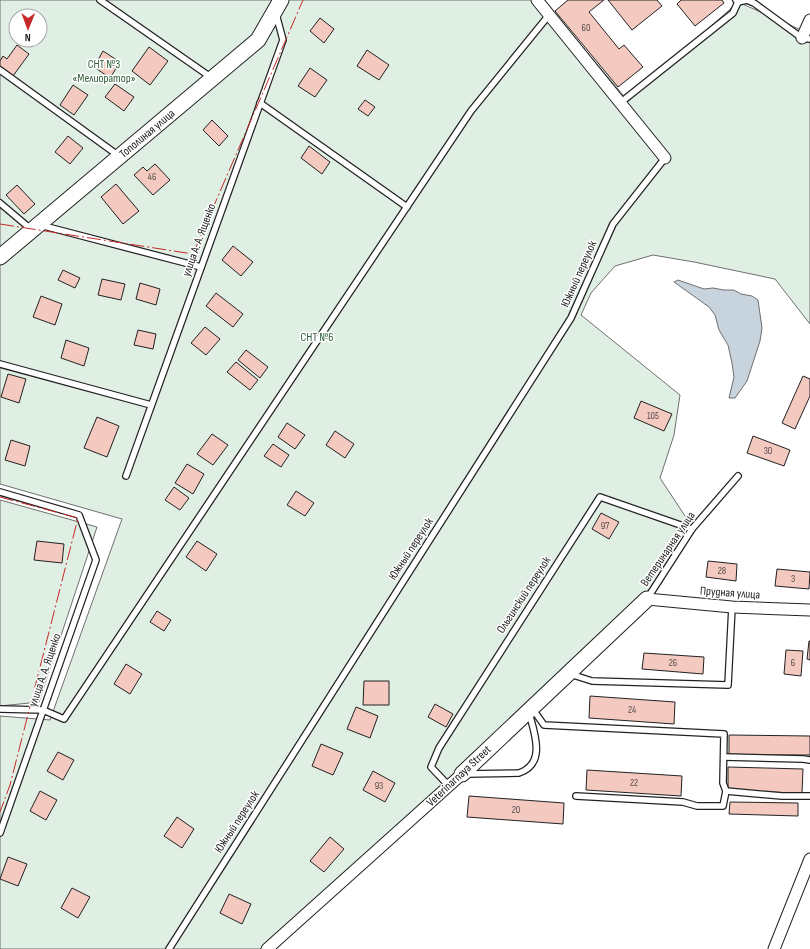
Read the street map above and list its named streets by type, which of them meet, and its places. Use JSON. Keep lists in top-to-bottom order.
{
  "streets": {
    "street": ["Тополиная улица", "Прудная улица", "Veterinarnaya Street"],
    "lane": [
      "улица А. А. Ященко",
      "Южный переулок",
      "Ветеринарная улица",
      "Ольгинский переулок"
    ]
  },
  "crossings": [
    ["Тополиная улица", "улица А. А. Ященко"],
    ["Ветеринарная улица", "Прудная улица"],
    ["Ветеринарная улица", "Ольгинский переулок"],
    ["Ветеринарная улица", "Veterinarnaya Street"],
    ["Прудная улица", "Veterinarnaya Street"],
    ["Ольгинский переулок", "Veterinarnaya Street"]
  ],
  "parks": ["СНТ №3 «Мелиоратор»", "СНТ №6"],
  "house_numbers": [
    "60",
    "46",
    "105",
    "30",
    "97",
    "28",
    "3",
    "26",
    "6",
    "24",
    "22",
    "93",
    "20"
  ],
  "north": "bottom"
}
